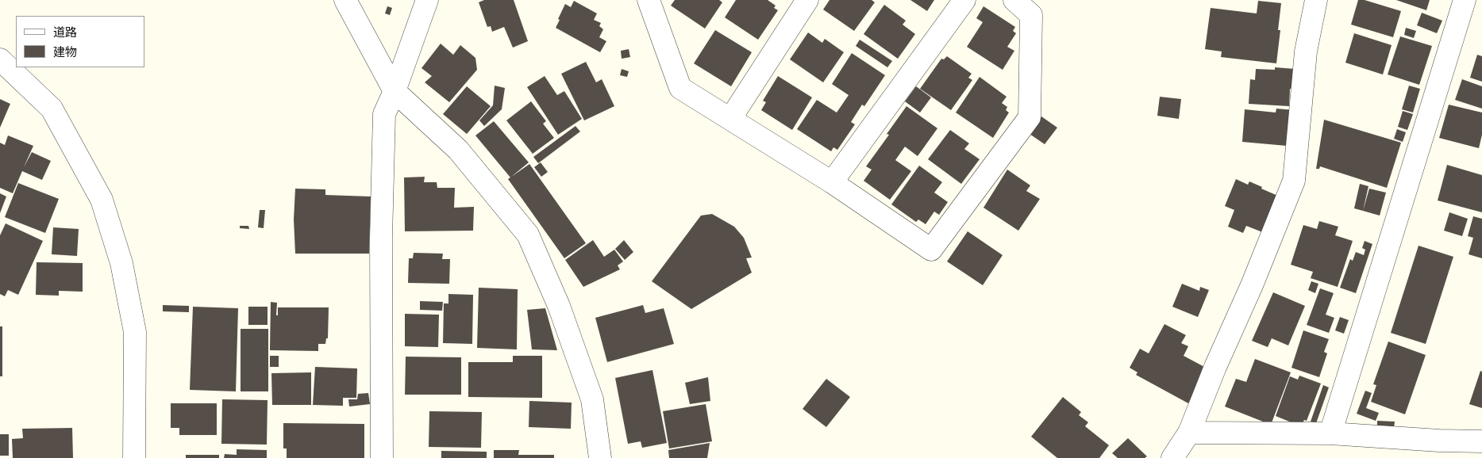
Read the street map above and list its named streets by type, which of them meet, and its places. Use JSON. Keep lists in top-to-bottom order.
{
  "legend": ["道路", "建物"]
}
